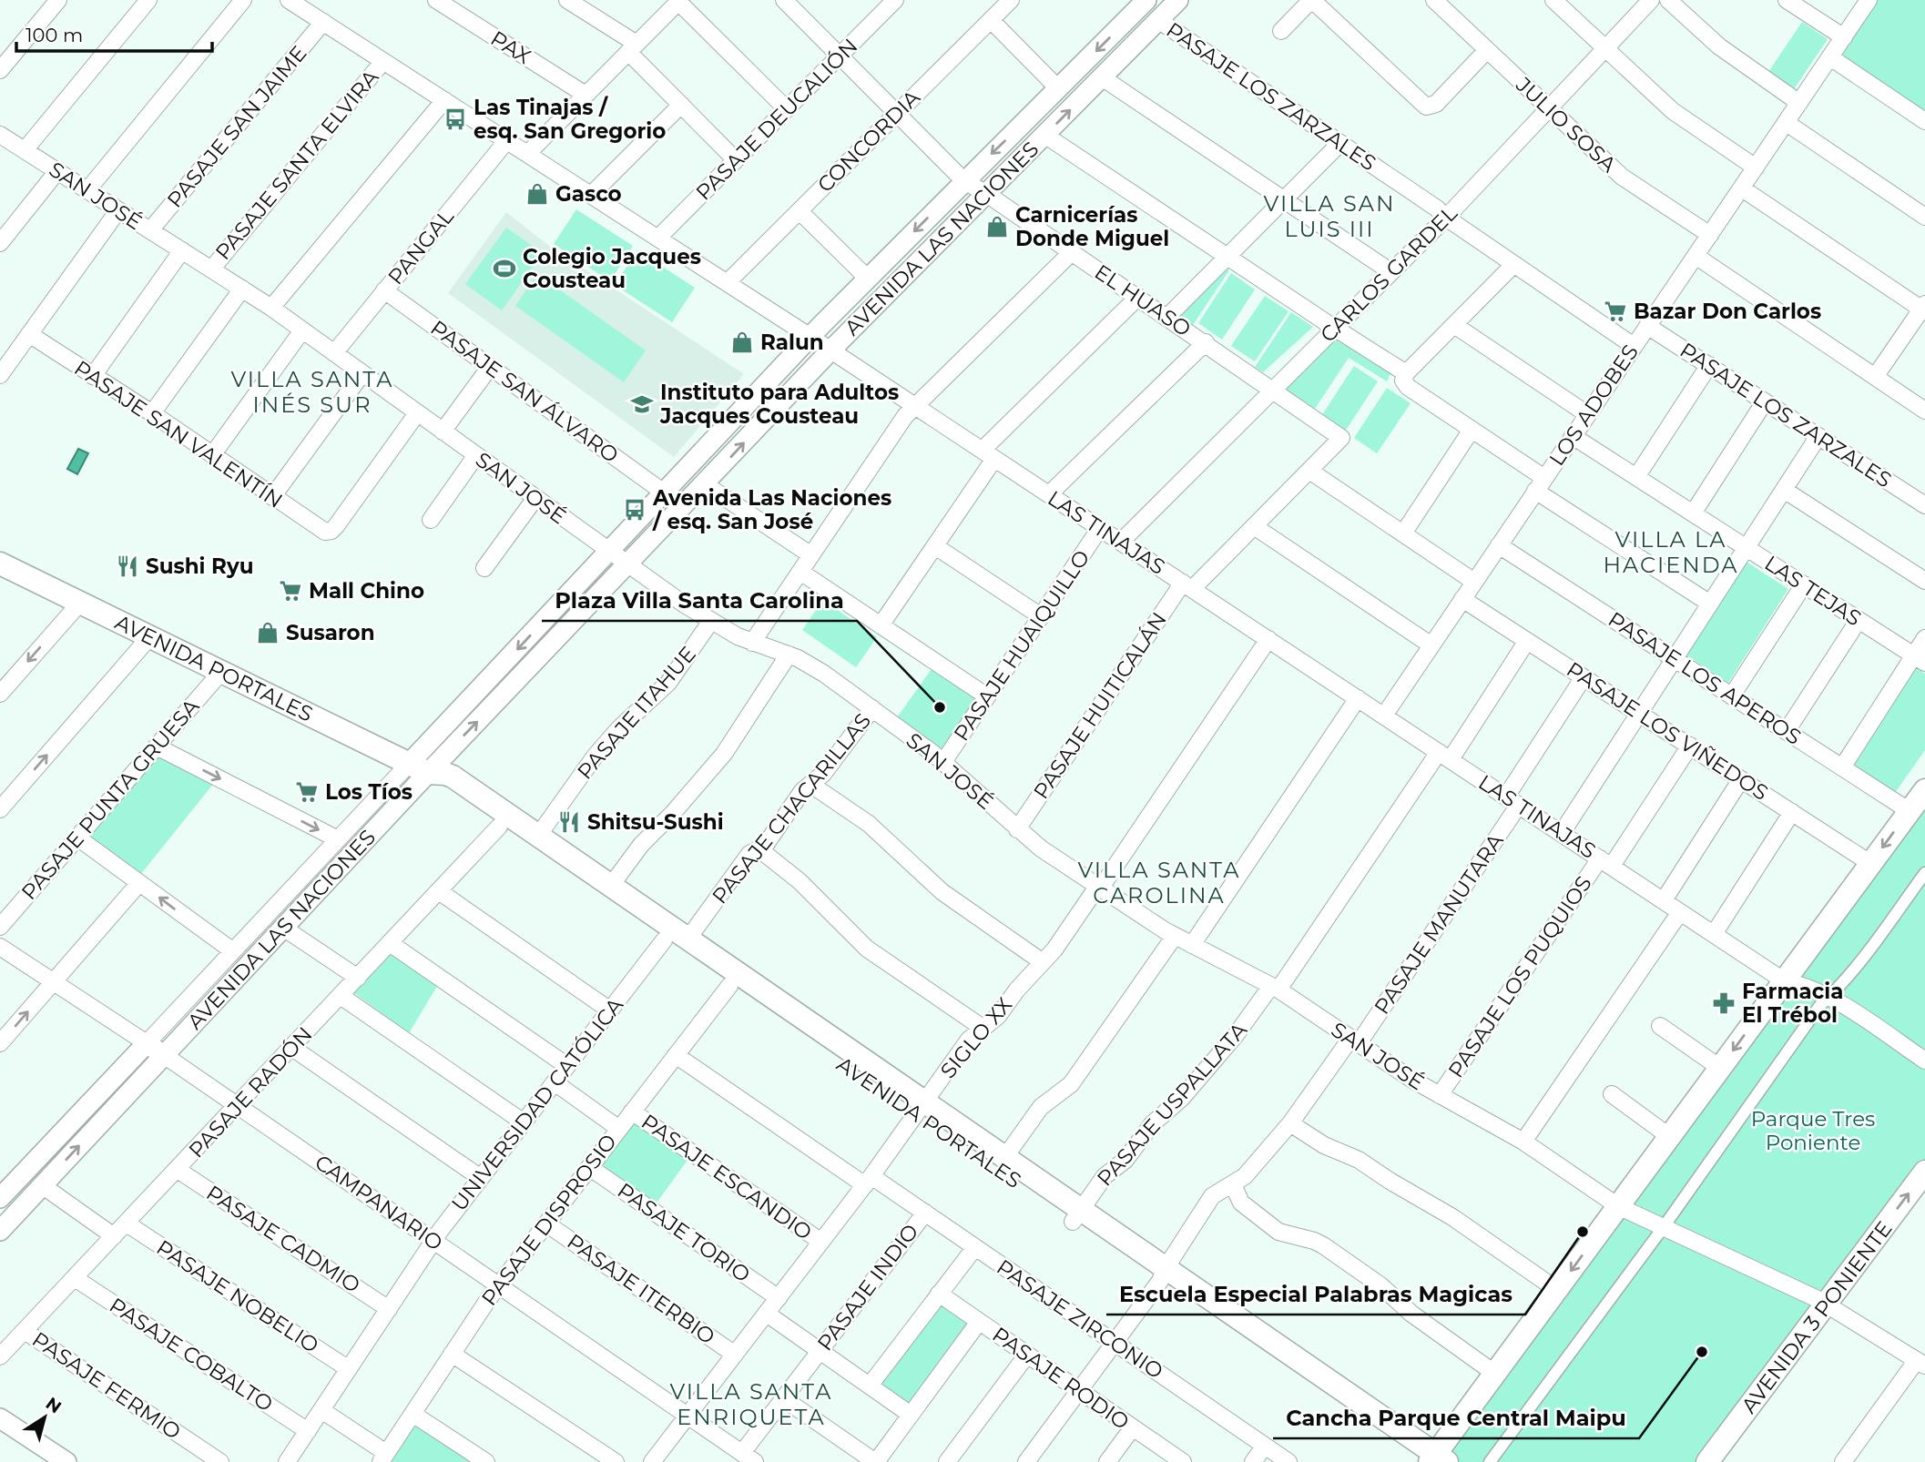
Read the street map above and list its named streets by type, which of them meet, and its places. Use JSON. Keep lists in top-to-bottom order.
{
  "streets": {
    "main road": ["AVENIDA PORTALES", "AVENIDA 3 PONIENTE"],
    "street": [
      "PAX",
      "PASAJE LOS ZARZALES",
      "PASAJE DEUCALIÓN",
      "JULIO SOSA",
      "PASAJE SAN JAIME",
      "CONCORDIA",
      "PASAJE SANTA ELVIRA",
      "SAN JOSÉ",
      "AVENIDA LAS NACIONES",
      "PANGAL",
      "CARLOS GARDEL",
      "EL HUASO",
      "PASAJE SAN ÁLVARO",
      "LOS ADOBES",
      "PASAJE SAN VALENTÍN",
      "LAS TINAJAS",
      "LAS TEJAS",
      "PASAJE HUAIQUILLO",
      "PASAJE LOS APEROS",
      "PASAJE HUITICALÁN",
      "PASAJE ITAHUE",
      "PASAJE LOS VIÑEDOS",
      "PASAJE PUNTA GRUESA",
      "PASAJE CHACARILLAS",
      "PASAJE MANUTARA",
      "PASAJE LOS PUQUIOS",
      "SIGLO XX",
      "PASAJE RADÓN",
      "UNIVERSIDAD CATÓLICA",
      "PASAJE USPALLATA",
      "PASAJE ESCANDIO",
      "CAMPANARIO",
      "PASAJE DISPROSIO",
      "PASAJE TORIO",
      "PASAJE CADMIO",
      "PASAJE INDIO",
      "PASAJE ITERBIO",
      "PASAJE NOBELIO",
      "PASAJE ZIRCONIO",
      "PASAJE COBALTO",
      "PASAJE RODIO",
      "PASAJE FERMIO"
    ]
  },
  "crossings": [
    ["PASAJE LOS ZARZALES", "AVENIDA LAS NACIONES"],
    ["PASAJE LOS ZARZALES", "CARLOS GARDEL"],
    ["PASAJE LOS ZARZALES", "LOS ADOBES"],
    ["PASAJE DEUCALIÓN", "EL HUASO"],
    ["PASAJE DEUCALIÓN", "LAS TINAJAS"],
    ["JULIO SOSA", "CARLOS GARDEL"],
    ["JULIO SOSA", "LOS ADOBES"],
    ["PASAJE SAN JAIME", "SAN JOSÉ"],
    ["PASAJE SAN JAIME", "LAS TINAJAS"],
    ["CONCORDIA", "EL HUASO"],
    ["CONCORDIA", "LAS TINAJAS"],
    ["PASAJE SANTA ELVIRA", "SAN JOSÉ"],
    ["PASAJE SANTA ELVIRA", "PASAJE SAN VALENTÍN"],
    ["PASAJE SANTA ELVIRA", "LAS TINAJAS"],
    ["SAN JOSÉ", "AVENIDA LAS NACIONES"],
    ["SAN JOSÉ", "PANGAL"],
    ["SAN JOSÉ", "PASAJE SAN VALENTÍN"],
    ["SAN JOSÉ", "PASAJE HUAIQUILLO"],
    ["SAN JOSÉ", "PASAJE HUITICALÁN"],
    ["SAN JOSÉ", "PASAJE ITAHUE"],
    ["SAN JOSÉ", "PASAJE CHACARILLAS"],
    ["SAN JOSÉ", "PASAJE MANUTARA"],
    ["SAN JOSÉ", "PASAJE LOS PUQUIOS"],
    ["SAN JOSÉ", "SIGLO XX"],
    ["SAN JOSÉ", "PASAJE USPALLATA"],
    ["SAN JOSÉ", "AVENIDA 3 PONIENTE"],
    ["AVENIDA LAS NACIONES", "EL HUASO"],
    ["AVENIDA LAS NACIONES", "PASAJE SAN ÁLVARO"],
    ["AVENIDA LAS NACIONES", "LAS TINAJAS"],
    ["AVENIDA LAS NACIONES", "AVENIDA PORTALES"],
    ["AVENIDA LAS NACIONES", "CAMPANARIO"],
    ["PANGAL", "PASAJE SAN ÁLVARO"],
    ["PANGAL", "LAS TINAJAS"],
    ["CARLOS GARDEL", "EL HUASO"],
    ["CARLOS GARDEL", "LAS TINAJAS"],
    ["EL HUASO", "PASAJE HUITICALÁN"],
    ["LOS ADOBES", "LAS TINAJAS"],
    ["LOS ADOBES", "LAS TEJAS"],
    ["LOS ADOBES", "PASAJE LOS APEROS"],
    ["LOS ADOBES", "PASAJE LOS VIÑEDOS"],
    ["LAS TINAJAS", "PASAJE HUAIQUILLO"],
    ["LAS TINAJAS", "PASAJE HUITICALÁN"],
    ["LAS TINAJAS", "PASAJE MANUTARA"],
    ["LAS TINAJAS", "PASAJE LOS PUQUIOS"],
    ["LAS TINAJAS", "SIGLO XX"],
    ["LAS TINAJAS", "PASAJE USPALLATA"],
    ["AVENIDA PORTALES", "PASAJE ITAHUE"],
    ["AVENIDA PORTALES", "PASAJE PUNTA GRUESA"],
    ["AVENIDA PORTALES", "PASAJE CHACARILLAS"],
    ["AVENIDA PORTALES", "PASAJE MANUTARA"],
    ["AVENIDA PORTALES", "SIGLO XX"],
    ["AVENIDA PORTALES", "PASAJE RADÓN"],
    ["AVENIDA PORTALES", "UNIVERSIDAD CATÓLICA"],
    ["AVENIDA PORTALES", "PASAJE USPALLATA"],
    ["AVENIDA PORTALES", "PASAJE DISPROSIO"],
    ["PASAJE LOS VIÑEDOS", "PASAJE MANUTARA"],
    ["PASAJE LOS VIÑEDOS", "PASAJE LOS PUQUIOS"],
    ["PASAJE LOS VIÑEDOS", "PASAJE USPALLATA"],
    ["PASAJE MANUTARA", "PASAJE ZIRCONIO"],
    ["PASAJE MANUTARA", "PASAJE RODIO"],
    ["SIGLO XX", "PASAJE ESCANDIO"],
    ["SIGLO XX", "CAMPANARIO"],
    ["SIGLO XX", "PASAJE TORIO"],
    ["SIGLO XX", "PASAJE ITERBIO"],
    ["SIGLO XX", "PASAJE ZIRCONIO"],
    ["PASAJE RADÓN", "CAMPANARIO"],
    ["PASAJE RADÓN", "PASAJE CADMIO"],
    ["PASAJE RADÓN", "PASAJE NOBELIO"],
    ["PASAJE RADÓN", "PASAJE COBALTO"],
    ["PASAJE RADÓN", "PASAJE FERMIO"],
    ["UNIVERSIDAD CATÓLICA", "CAMPANARIO"],
    ["UNIVERSIDAD CATÓLICA", "PASAJE CADMIO"],
    ["UNIVERSIDAD CATÓLICA", "PASAJE NOBELIO"],
    ["UNIVERSIDAD CATÓLICA", "PASAJE COBALTO"],
    ["PASAJE ESCANDIO", "PASAJE DISPROSIO"],
    ["CAMPANARIO", "PASAJE DISPROSIO"],
    ["CAMPANARIO", "PASAJE INDIO"],
    ["PASAJE DISPROSIO", "PASAJE TORIO"],
    ["PASAJE DISPROSIO", "PASAJE ITERBIO"],
    ["PASAJE DISPROSIO", "PASAJE ZIRCONIO"],
    ["PASAJE INDIO", "PASAJE ZIRCONIO"]
  ],
  "one_way": ["AVENIDA 3 PONIENTE"],
  "districts": [
    "VILLA SAN LUIS III",
    "VILLA SANTA INÉS SUR",
    "VILLA LA HACIENDA",
    "VILLA SANTA CAROLINA",
    "VILLA SANTA ENRIQUETA"
  ],
  "parks": ["Parque Tres Poniente"],
  "places": {
    "bus stop": ["Las Tinajas / esq. San Gregorio", "Avenida Las Naciones / esq. San José"],
    "shop": [
      "Gasco",
      "Carnicerías Donde Miguel",
      "Ralun",
      "Susaron"
    ],
    "sports": ["Colegio Jacques Cousteau"],
    "supermarket": ["Bazar Don Carlos", "Mall Chino", "Los Tíos"],
    "school or university": ["Instituto para Adultos Jacques Cousteau"],
    "restaurant": ["Sushi Ryu", "Shitsu-Sushi"],
    "other": ["Plaza Villa Santa Carolina", "Escuela Especial Palabras Magicas", "Cancha Parque Central Maipu"],
    "pharmacy": ["Farmacia El Trébol"]
  },
  "scale_bar": "100 m",
  "north": "top right"
}
